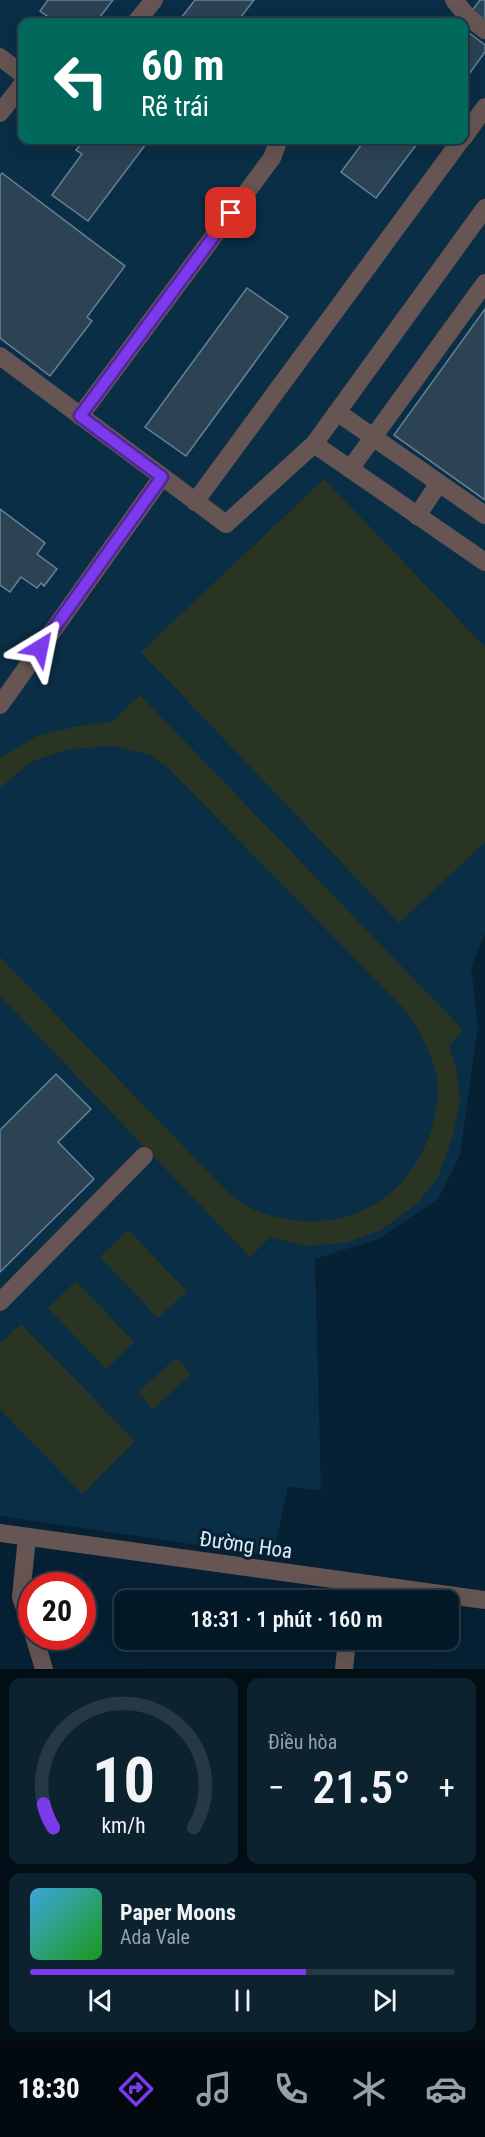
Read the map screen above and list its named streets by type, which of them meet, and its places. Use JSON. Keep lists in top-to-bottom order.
{
  "streets": {
    "street": ["Đường Hoa"]
  },
  "page": {
    "turn": ["60 m", "Rẽ trái"],
    "limit": "20",
    "trip": "18:31 · 1 phút · 160 m",
    "tile": "Điều hòa",
    "heat": ["−", "21.5°", "+"],
    "song": ["Paper Moons", "Ada Vale"],
    "tabs": "18:30",
    "gauge": ["10", "km/h"]
  }
}
